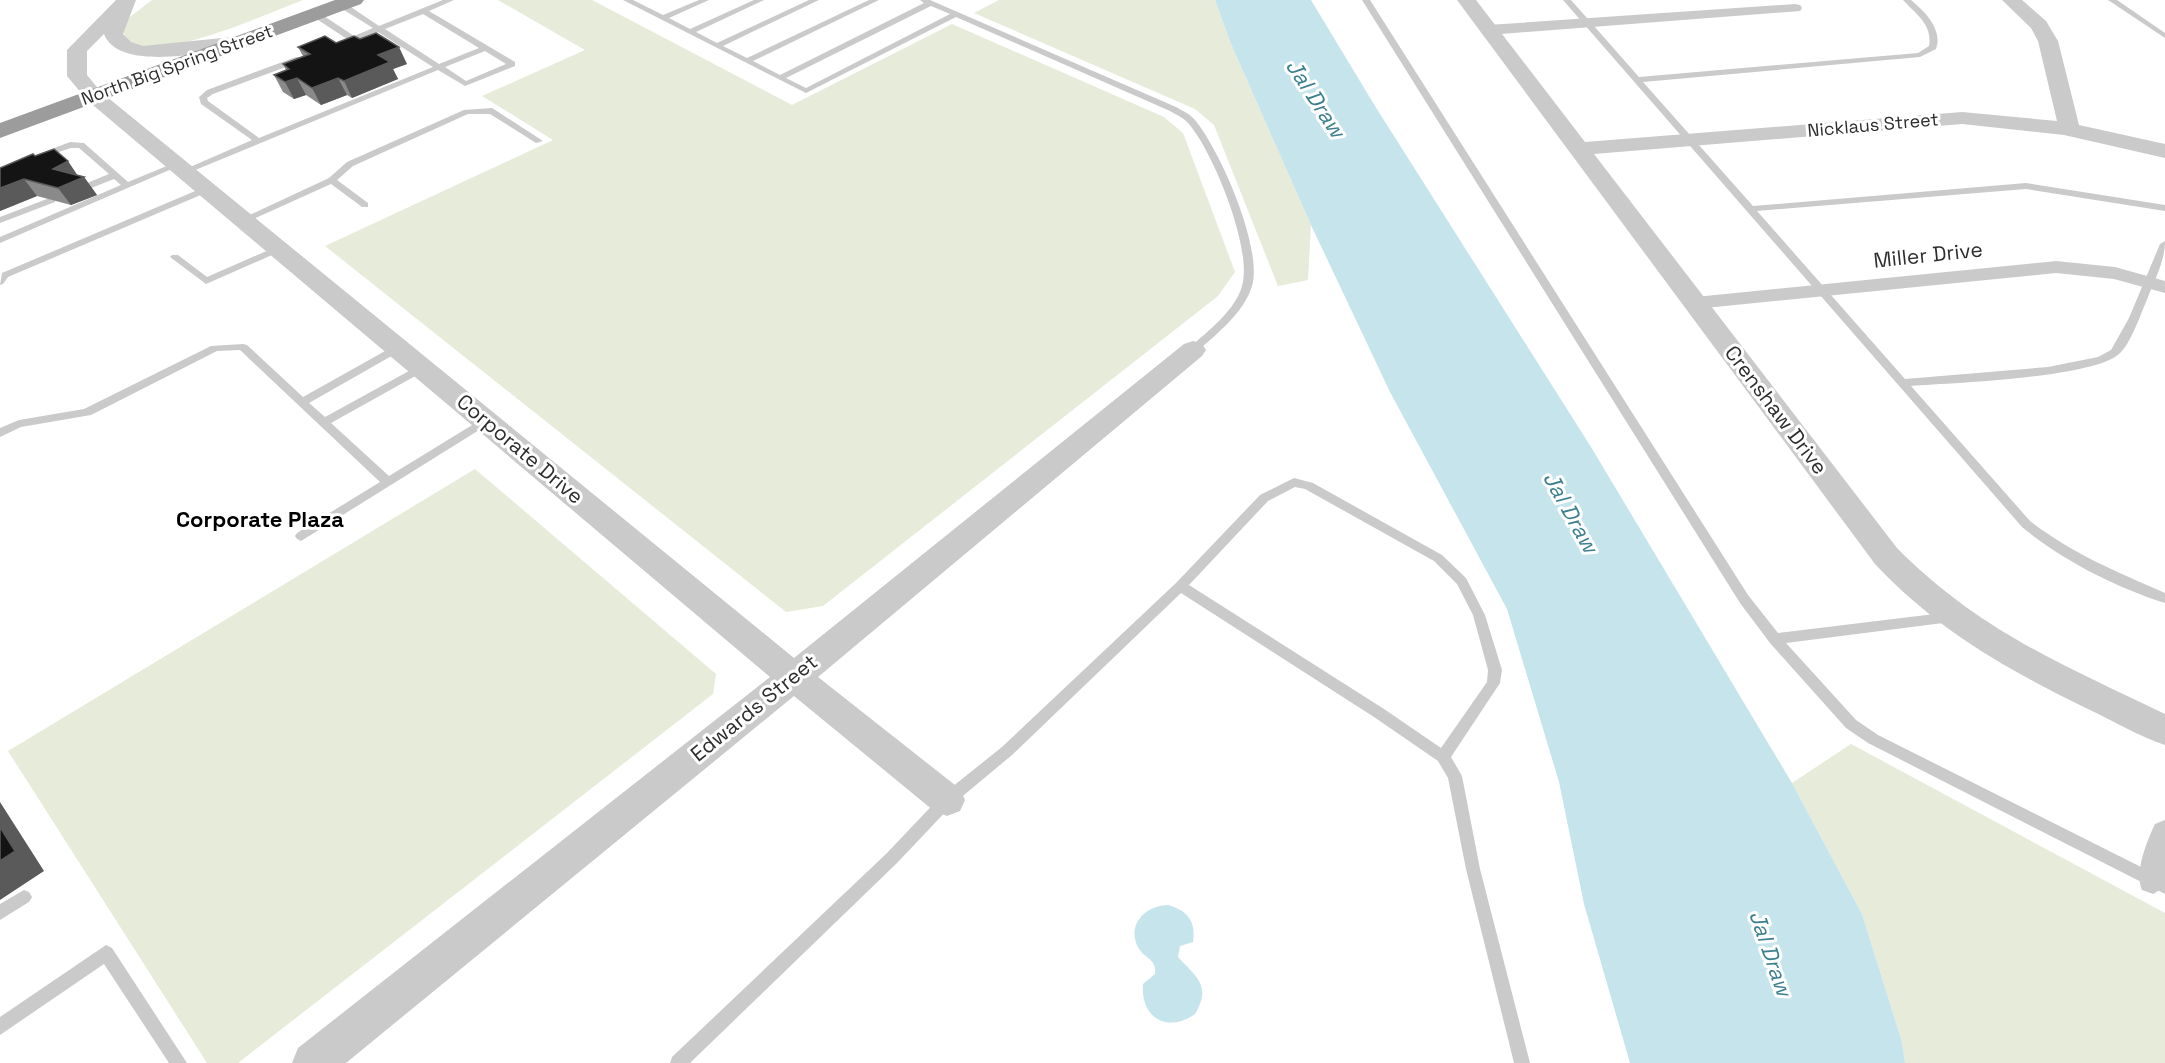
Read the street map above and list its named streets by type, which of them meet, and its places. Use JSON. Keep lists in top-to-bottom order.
{
  "streets": {
    "highway": ["North Big Spring Street"],
    "street": [
      "Nicklaus Street",
      "Miller Drive",
      "Crenshaw Drive",
      "Corporate Drive",
      "Edwards Street"
    ]
  },
  "crossings": [
    ["North Big Spring Street", "Corporate Drive"],
    ["Nicklaus Street", "Crenshaw Drive"],
    ["Miller Drive", "Crenshaw Drive"],
    ["Corporate Drive", "Edwards Street"]
  ],
  "districts": ["Corporate Plaza"],
  "water": ["Jal Draw"]
}
